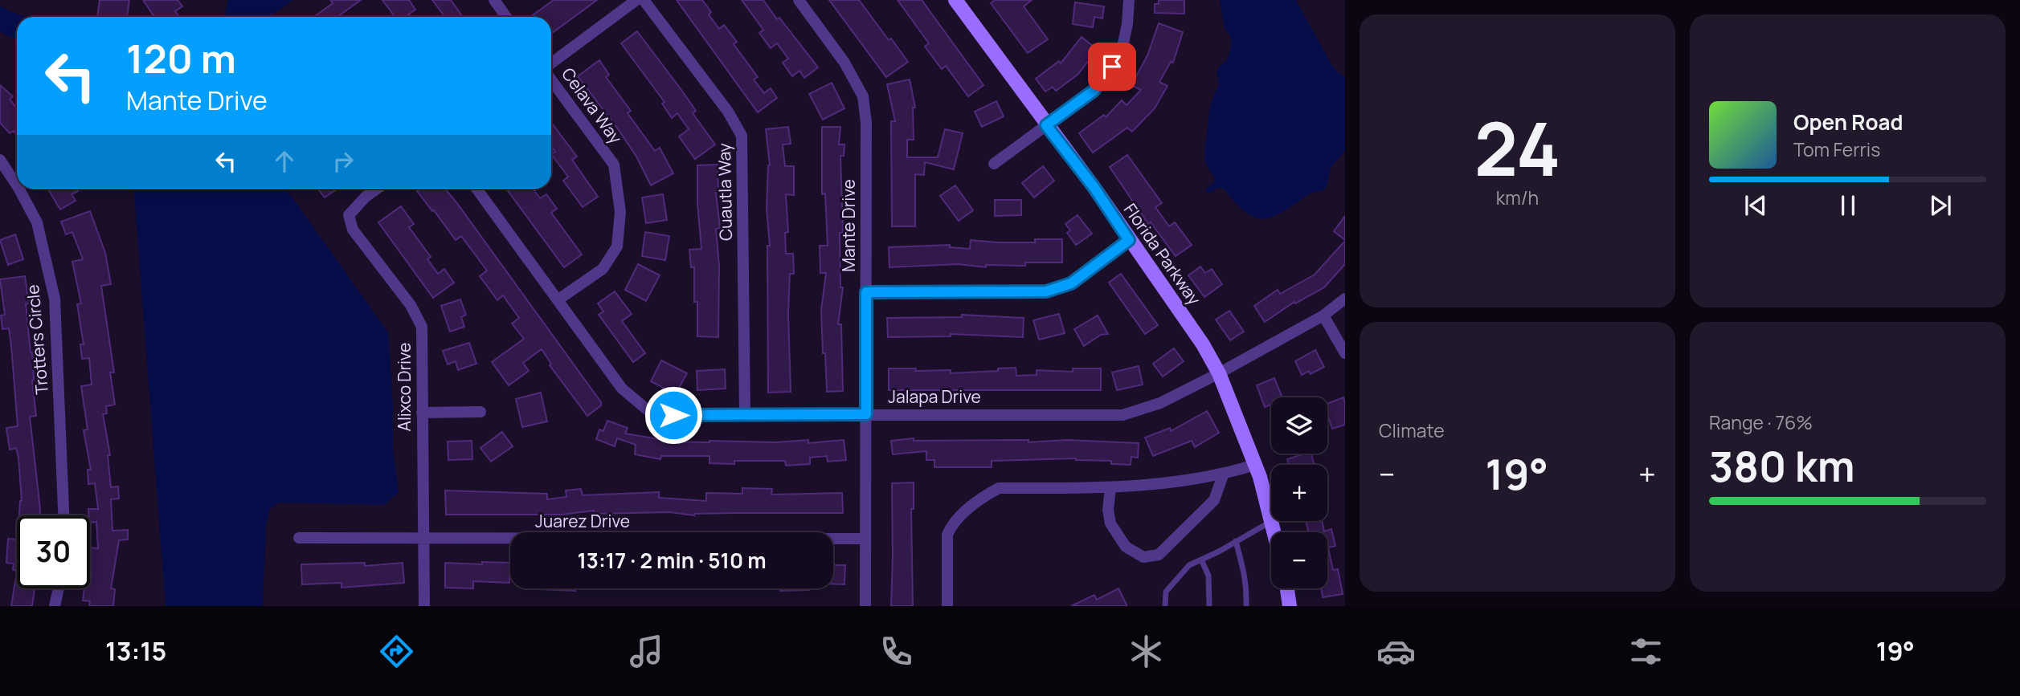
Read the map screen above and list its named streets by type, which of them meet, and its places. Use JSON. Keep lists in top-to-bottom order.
{
  "streets": {
    "street": [
      "Celava Way",
      "Cuautla Way",
      "Mante Drive",
      "Florida Parkway",
      "Trotters Circle",
      "Alixco Drive",
      "Jalapa Drive",
      "Juarez Drive"
    ]
  },
  "crossings": [
    ["Celava Way", "Jalapa Drive"],
    ["Cuautla Way", "Jalapa Drive"],
    ["Mante Drive", "Jalapa Drive"],
    ["Mante Drive", "Juarez Drive"],
    ["Florida Parkway", "Jalapa Drive"],
    ["Alixco Drive", "Juarez Drive"]
  ],
  "page": {
    "tile": [
      ["24", "km/h"],
      "Climate",
      ["Range · 76%", "380 km"]
    ],
    "turn": ["120 m", "Mante Drive"],
    "song": ["Open Road", "Tom Ferris"],
    "map_buttons": ["+", "−"],
    "heat": ["−", "19°", "+"],
    "limit": "30",
    "trip": "13:17 · 2 min · 510 m",
    "tabs": ["13:15", "19°"]
  }
}
